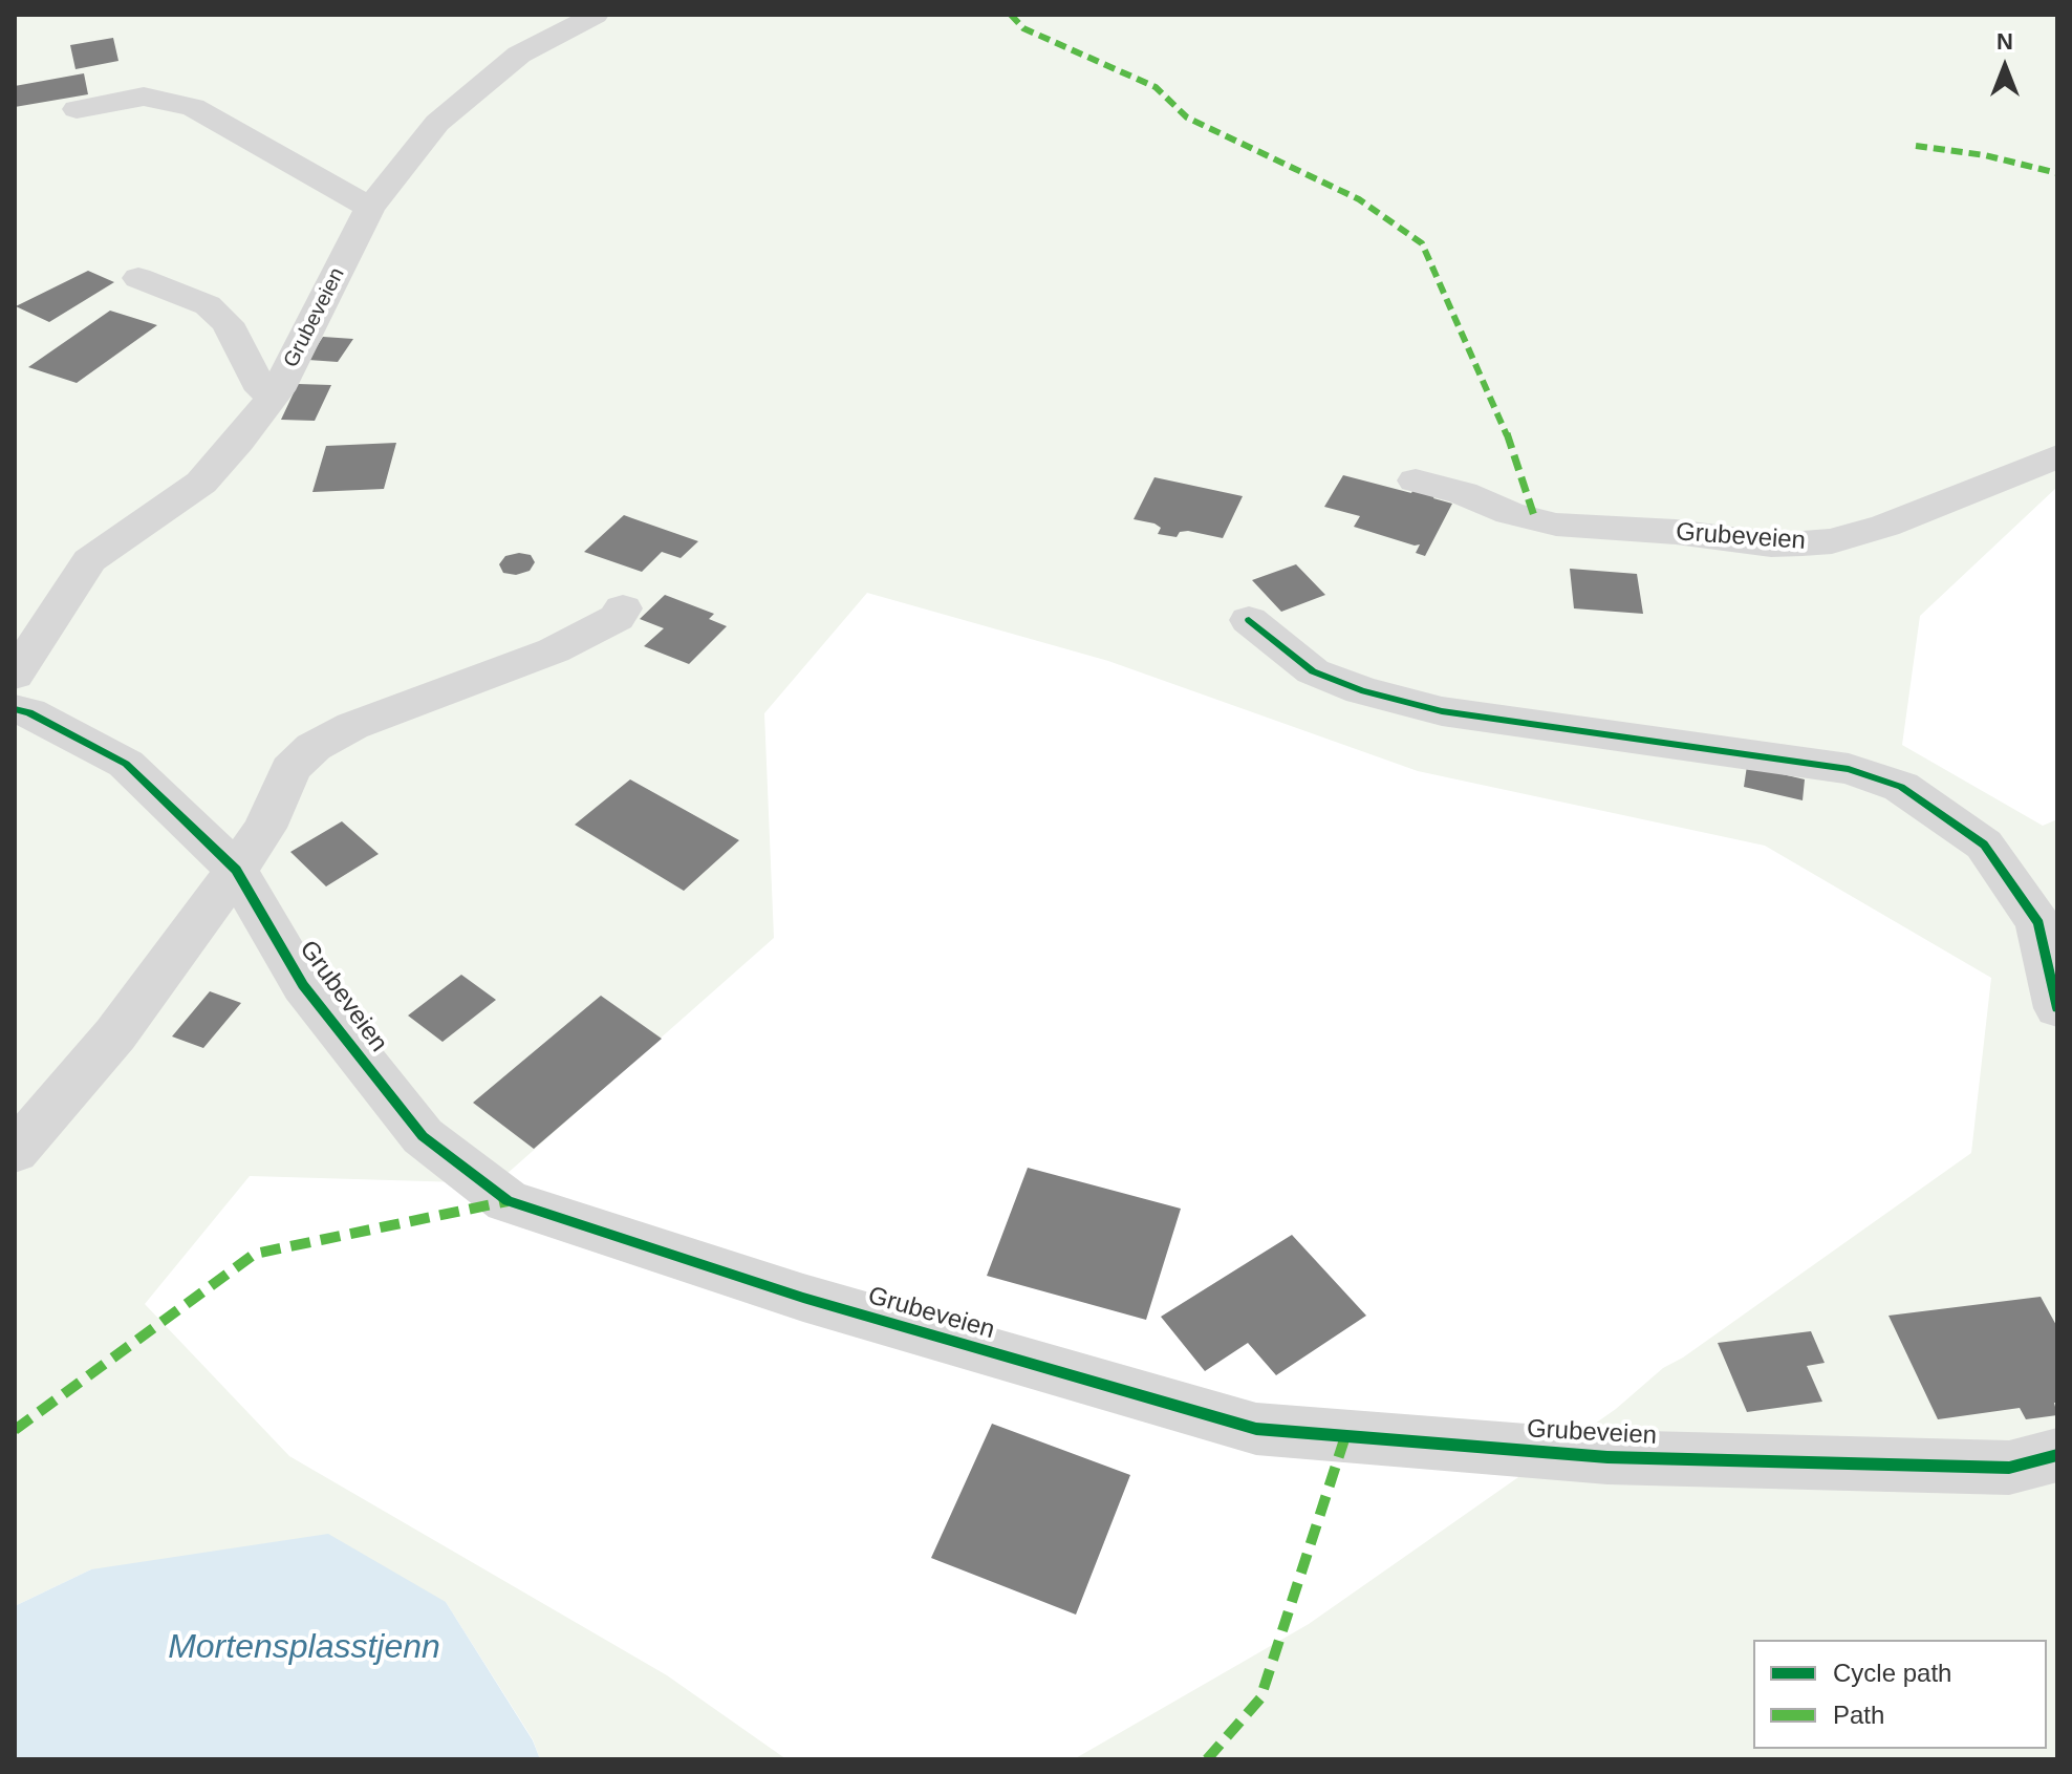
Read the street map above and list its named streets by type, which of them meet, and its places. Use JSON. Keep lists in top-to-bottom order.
{
  "streets": {
    "street": ["Grubeveien"]
  },
  "water": ["Mortensplasstjenn"],
  "legend": ["Cycle path", "Path"],
  "north": "top"
}
